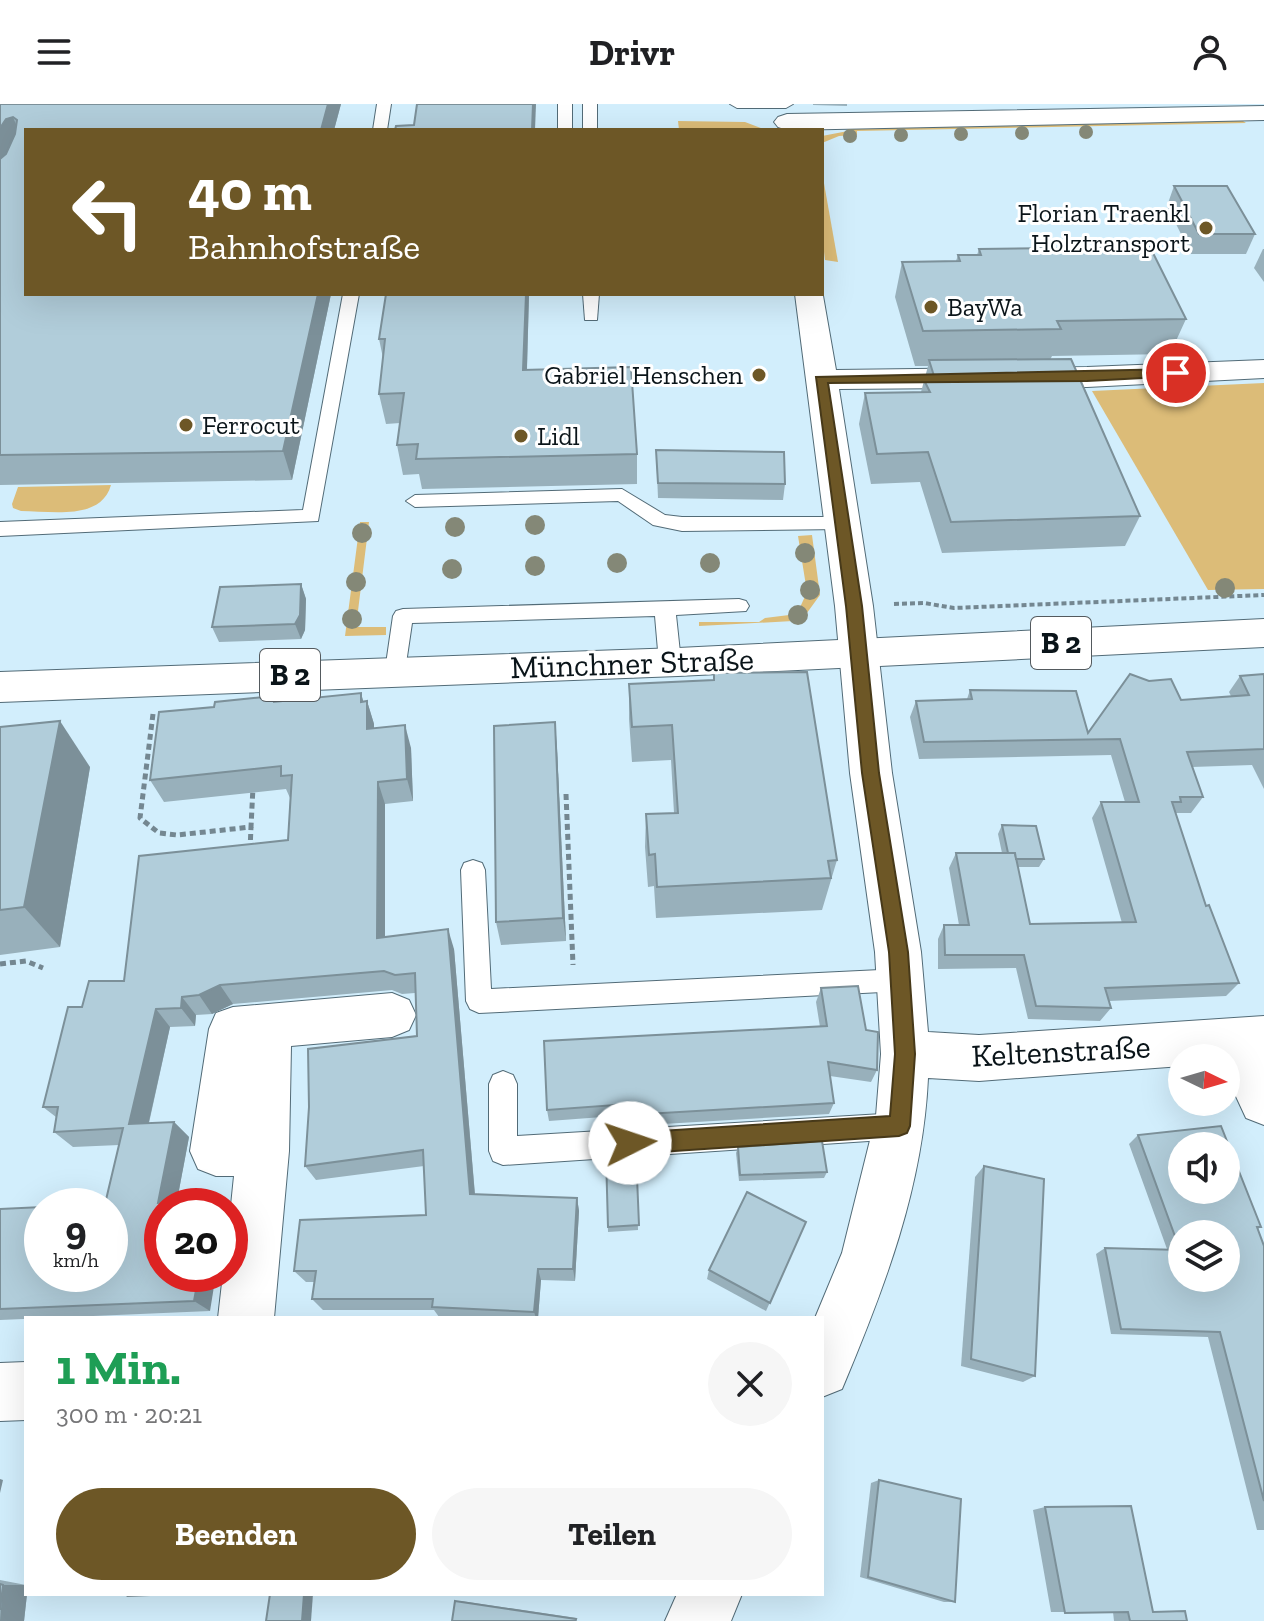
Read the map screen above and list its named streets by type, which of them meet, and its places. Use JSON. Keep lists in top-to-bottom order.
{
  "streets": {
    "street": ["B 2", "Münchner Straße", "Keltenstraße"]
  },
  "places": [
    "Florian Traenkl Holztransport",
    "BayWa",
    "Gabriel Henschen",
    "Ferrocut",
    "Lidl"
  ],
  "north": "right",
  "page": {
    "header": "Drivr",
    "turn": ["40 m", "Bahnhofstraße"],
    "speed": "9 km/h",
    "limit": "20",
    "heading": ["1 Min.", "300 m · 20:21"],
    "buttons": ["Beenden", "Teilen"]
  }
}
